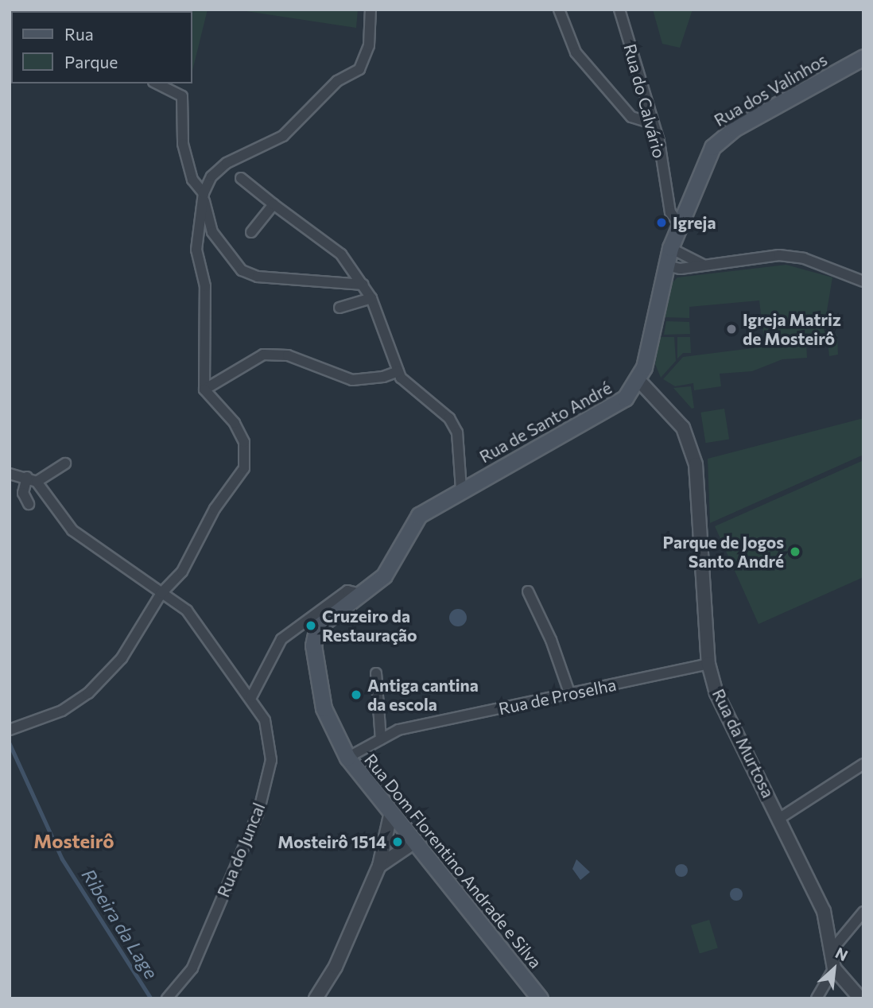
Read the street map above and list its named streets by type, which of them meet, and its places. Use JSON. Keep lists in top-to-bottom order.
{
  "streets": {
    "main road": ["Rua dos Valinhos", "Rua de Santo André", "Rua Dom Florentino Andrade e Silva"],
    "street": [
      "Rua do Calvário",
      "Rua de Proselha",
      "Rua da Murtosa",
      "Rua do Juncal"
    ]
  },
  "crossings": [
    ["Rua dos Valinhos", "Rua do Calvário"],
    ["Rua dos Valinhos", "Rua de Santo André"],
    ["Rua do Calvário", "Rua de Santo André"],
    ["Rua de Santo André", "Rua da Murtosa"],
    ["Rua de Santo André", "Rua Dom Florentino Andrade e Silva"],
    ["Rua de Proselha", "Rua da Murtosa"],
    ["Rua de Proselha", "Rua Dom Florentino Andrade e Silva"]
  ],
  "districts": ["Mosteirô"],
  "water": ["Ribeira da Lage"],
  "places": [
    "Igreja",
    "Igreja Matriz de Mosteirô",
    "Parque de Jogos Santo André",
    "Cruzeiro da Restauração",
    "Antiga cantina da escola",
    "Mosteirô 1514"
  ],
  "legend": ["Rua", "Parque"],
  "north": "top right"
}
